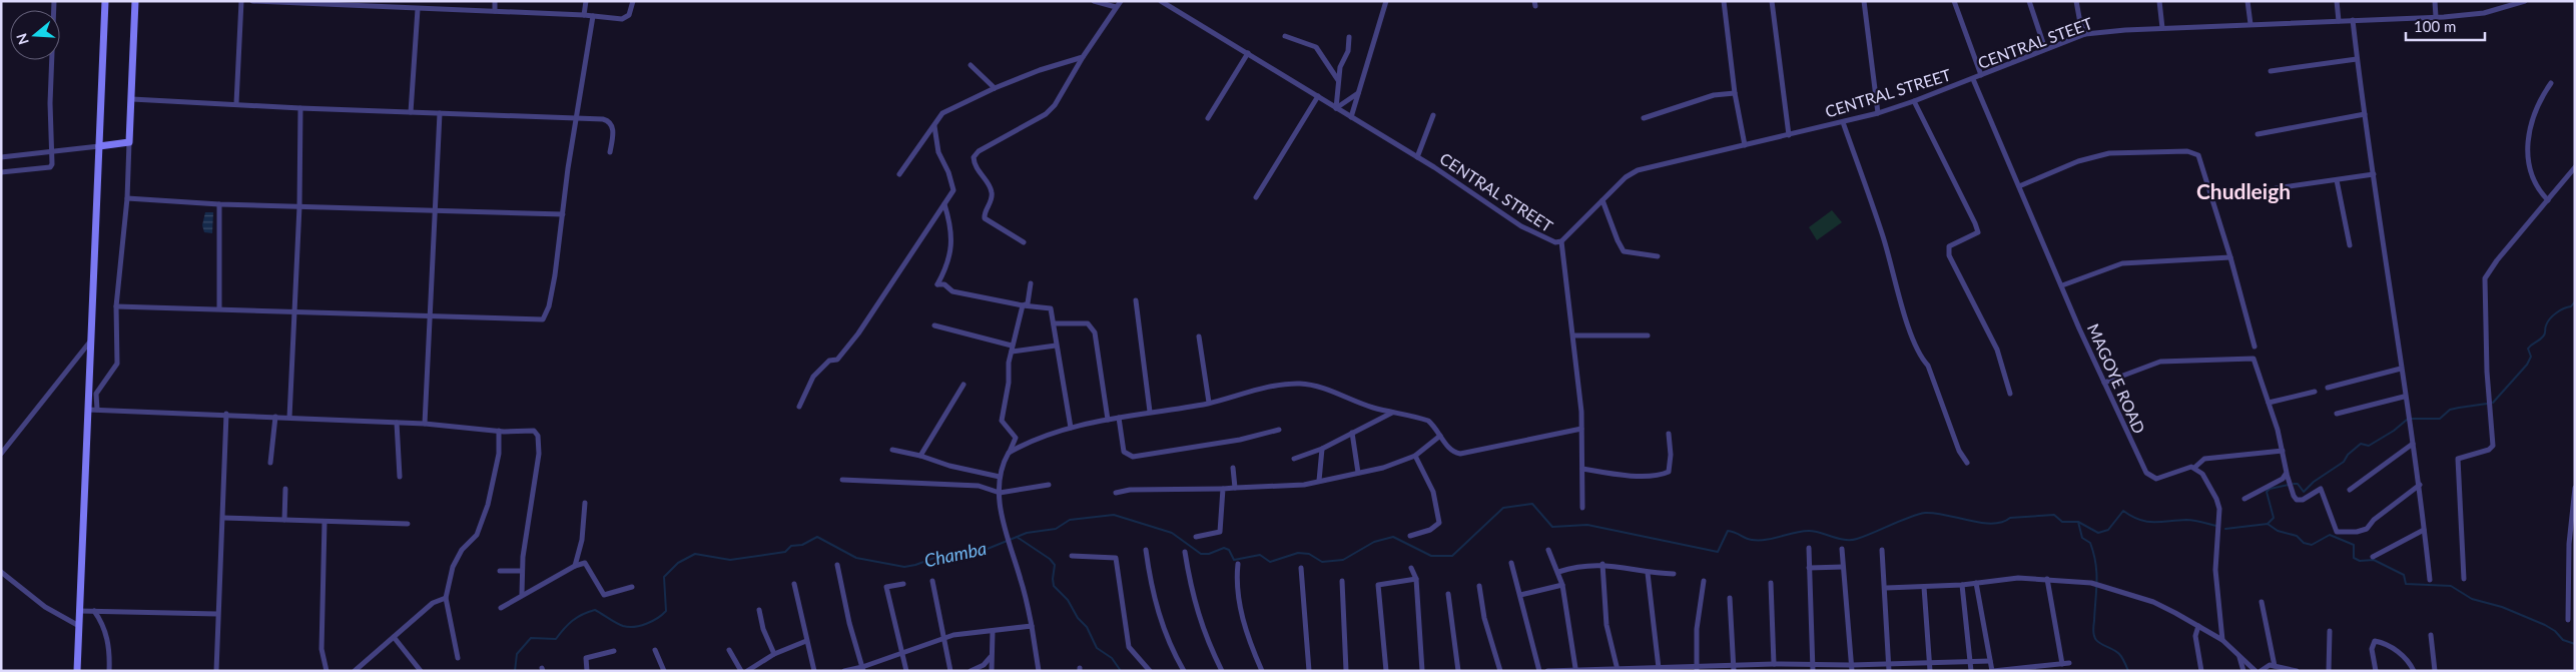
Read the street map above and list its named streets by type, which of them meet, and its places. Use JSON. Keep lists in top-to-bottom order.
{
  "streets": {
    "street": ["CENTRAL STEET", "CENTRAL STREET", "MAGOYE ROAD"]
  },
  "crossings": [
    ["CENTRAL STEET", "CENTRAL STREET"],
    ["CENTRAL STEET", "MAGOYE ROAD"],
    ["CENTRAL STREET", "MAGOYE ROAD"]
  ],
  "districts": ["Chudleigh"],
  "water": ["Chamba"],
  "scale_bar": "100 m",
  "north": "left"
}
